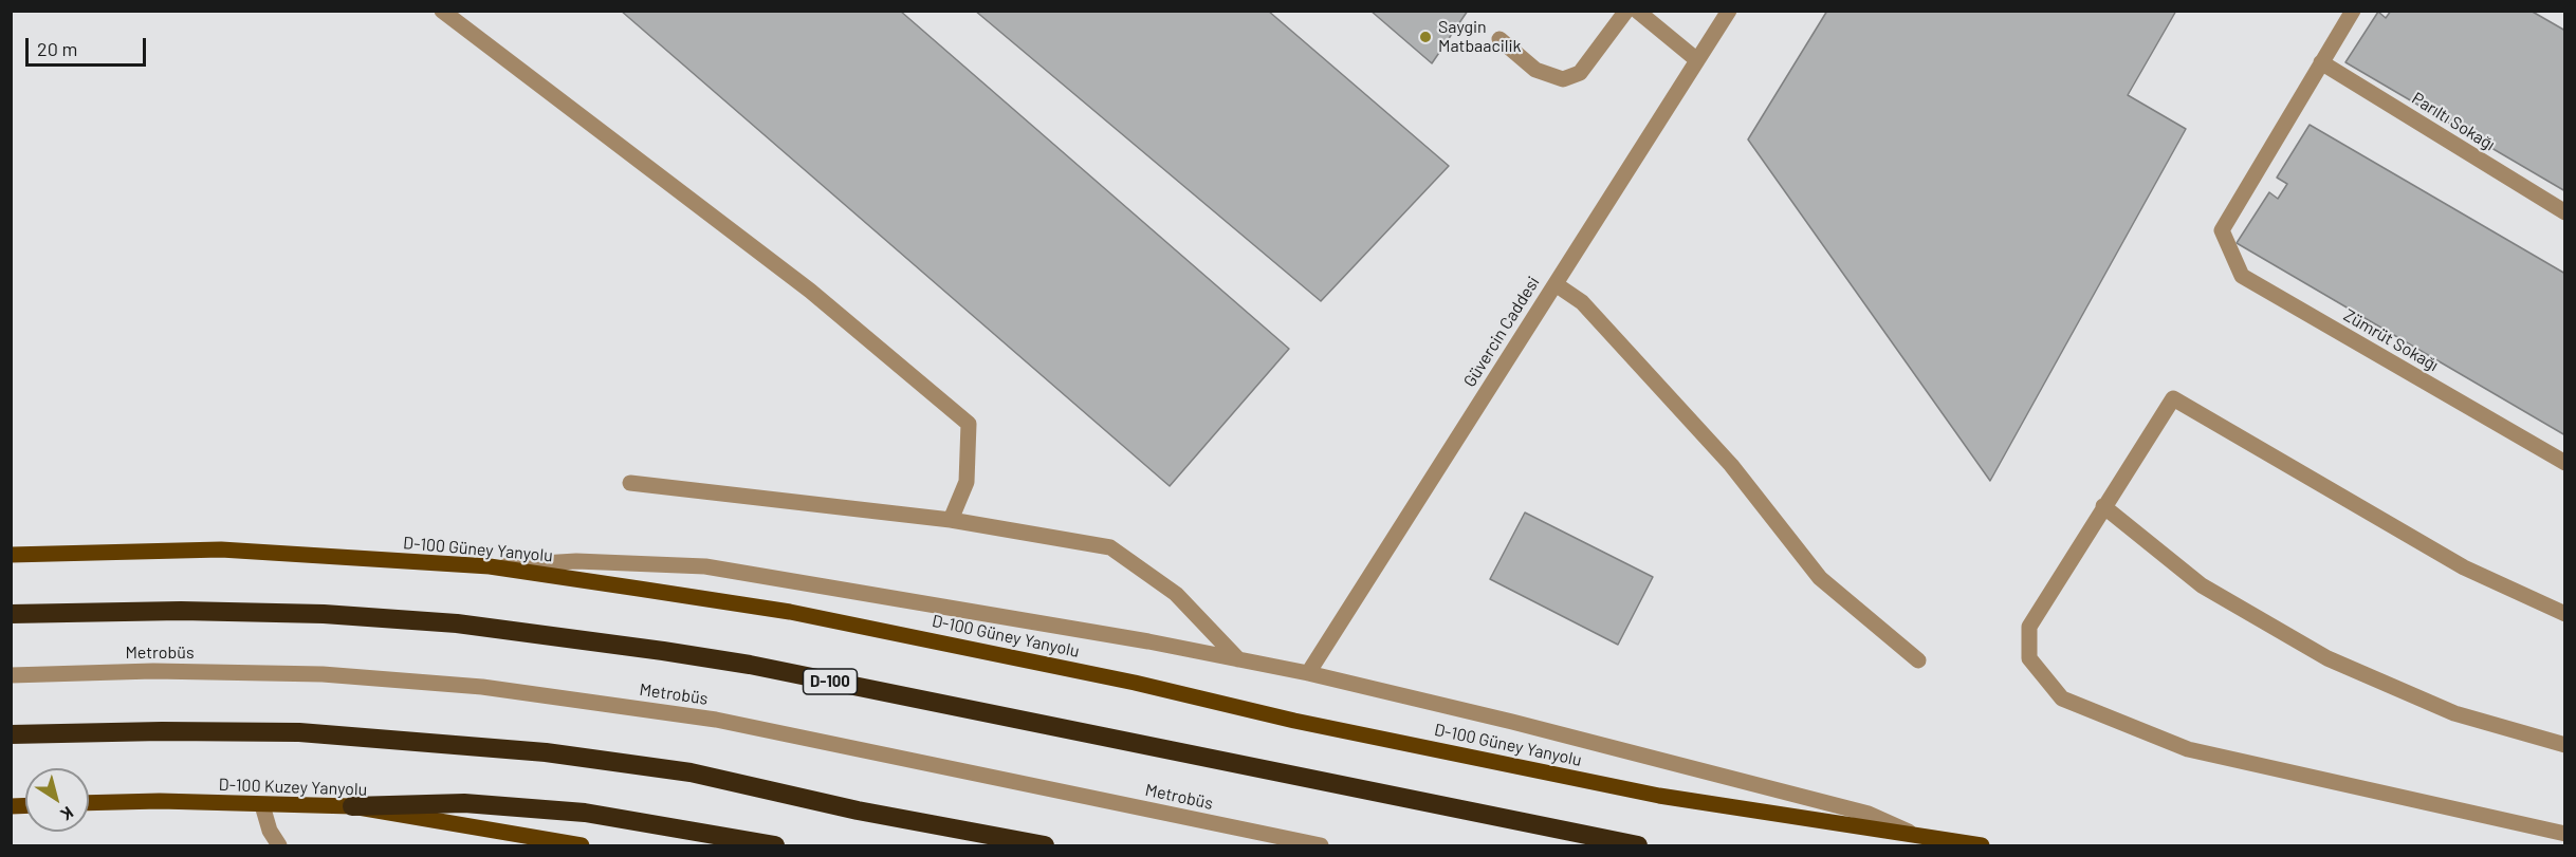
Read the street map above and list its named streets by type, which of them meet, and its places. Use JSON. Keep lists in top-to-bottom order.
{
  "streets": {
    "highway": ["D-100"],
    "main road": ["D-100 Güney Yanyolu", "D-100 Kuzey Yanyolu"],
    "street": [
      "Parıltı Sokağı",
      "Güvercin Caddesi",
      "Zümrüt Sokağı",
      "Metrobüs"
    ]
  },
  "crossings": [
    ["Parıltı Sokağı", "Zümrüt Sokağı"]
  ],
  "places": ["Saygin Matbaacilik"],
  "scale_bar": "20 m",
  "north": "bottom right"
}
